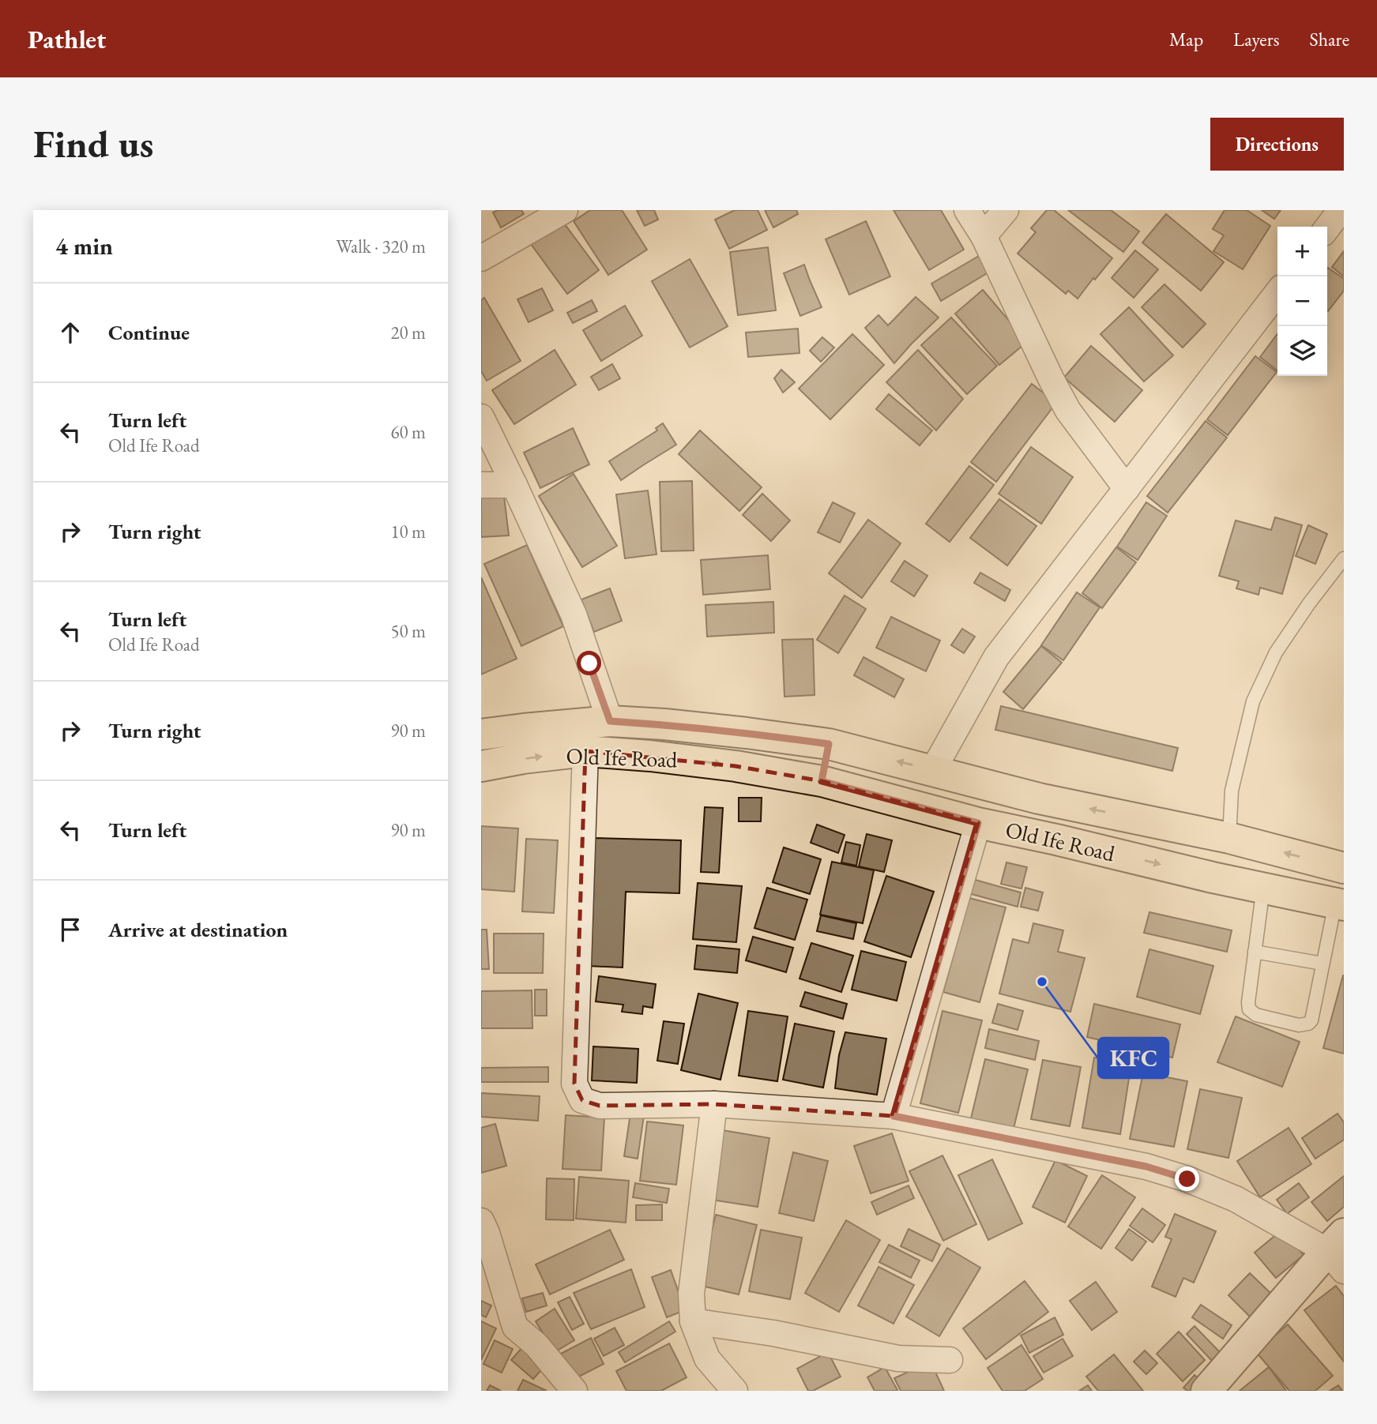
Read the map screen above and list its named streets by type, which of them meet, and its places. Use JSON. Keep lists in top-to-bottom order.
{
  "streets": {
    "main road": ["Old Ife Road"]
  },
  "places": ["KFC"],
  "page": {
    "header": "Pathlet",
    "nav": ["Map", "Layers", "Share"],
    "buttons": "Directions",
    "title": "Find us",
    "heading": ["4 min", "Walk · 320 m"],
    "map_buttons": ["+", "−"],
    "list": [
      ["Continue", "20 m"],
      ["Turn left", "Old Ife Road", "60 m"],
      ["Turn right", "10 m"],
      ["Turn left", "Old Ife Road", "50 m"],
      ["Turn right", "90 m"],
      ["Turn left", "90 m"],
      "Arrive at destination"
    ]
  }
}
